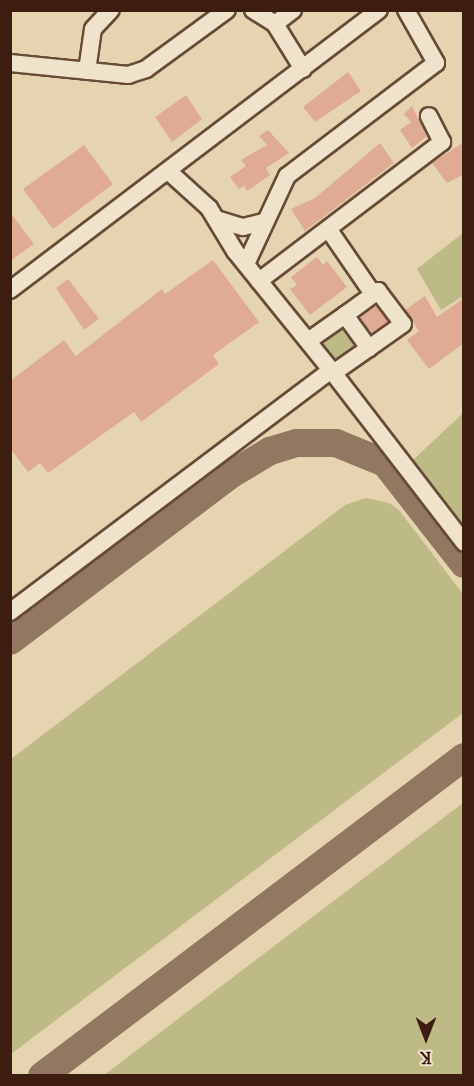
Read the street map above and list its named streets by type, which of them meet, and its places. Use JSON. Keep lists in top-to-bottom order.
{
  "north": "bottom"
}
